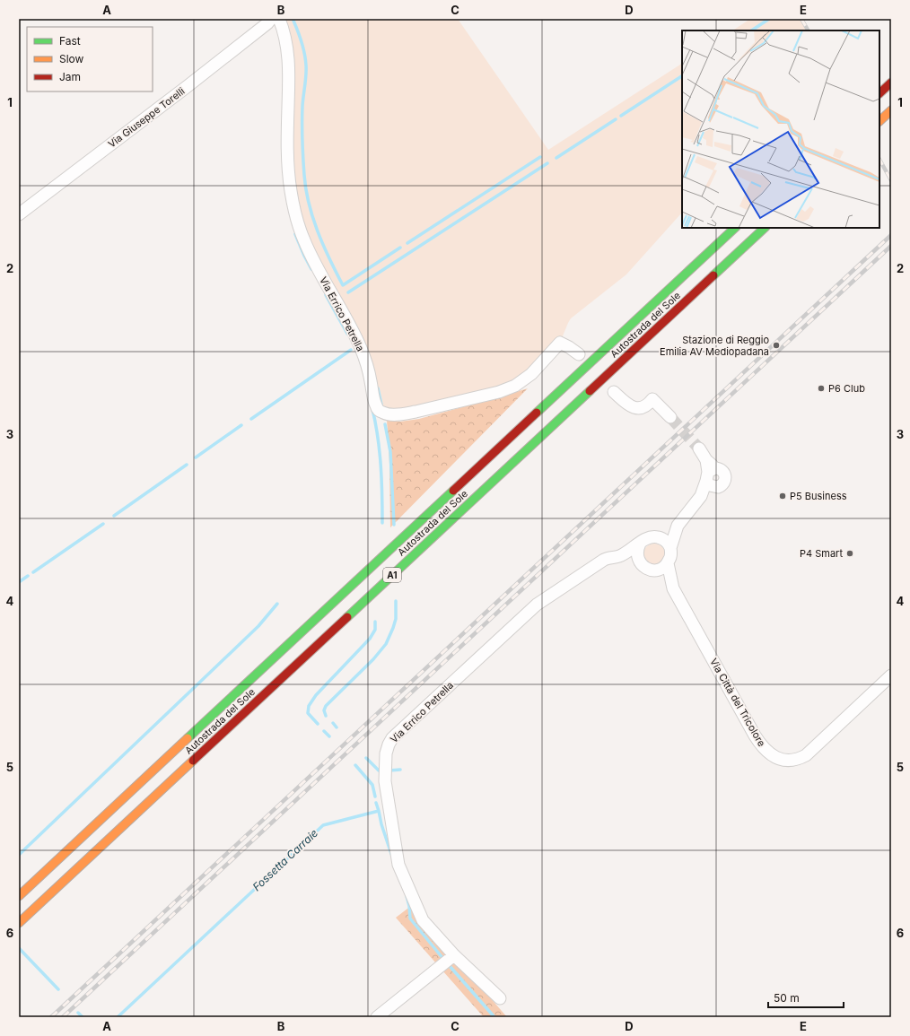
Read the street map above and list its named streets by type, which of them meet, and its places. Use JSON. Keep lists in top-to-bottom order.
{
  "streets": {
    "highway": ["Autostrada del Sole", "A1"],
    "street": ["Via Giuseppe Torelli", "Via Errico Petrella", "Via Città del Tricolore"]
  },
  "water": ["Fossetta Carraie"],
  "places": [
    "Stazione di Reggio Emilia AV Mediopadana",
    "P6 Club",
    "P5 Business",
    "P4 Smart"
  ],
  "legend": ["Fast", "Slow", "Jam"],
  "scale_bar": "50 m",
  "grid": {
    "columns": [
      "A",
      "B",
      "C",
      "D",
      "E"
    ],
    "rows": [
      "1",
      "2",
      "3",
      "4",
      "5",
      "6"
    ]
  }
}
